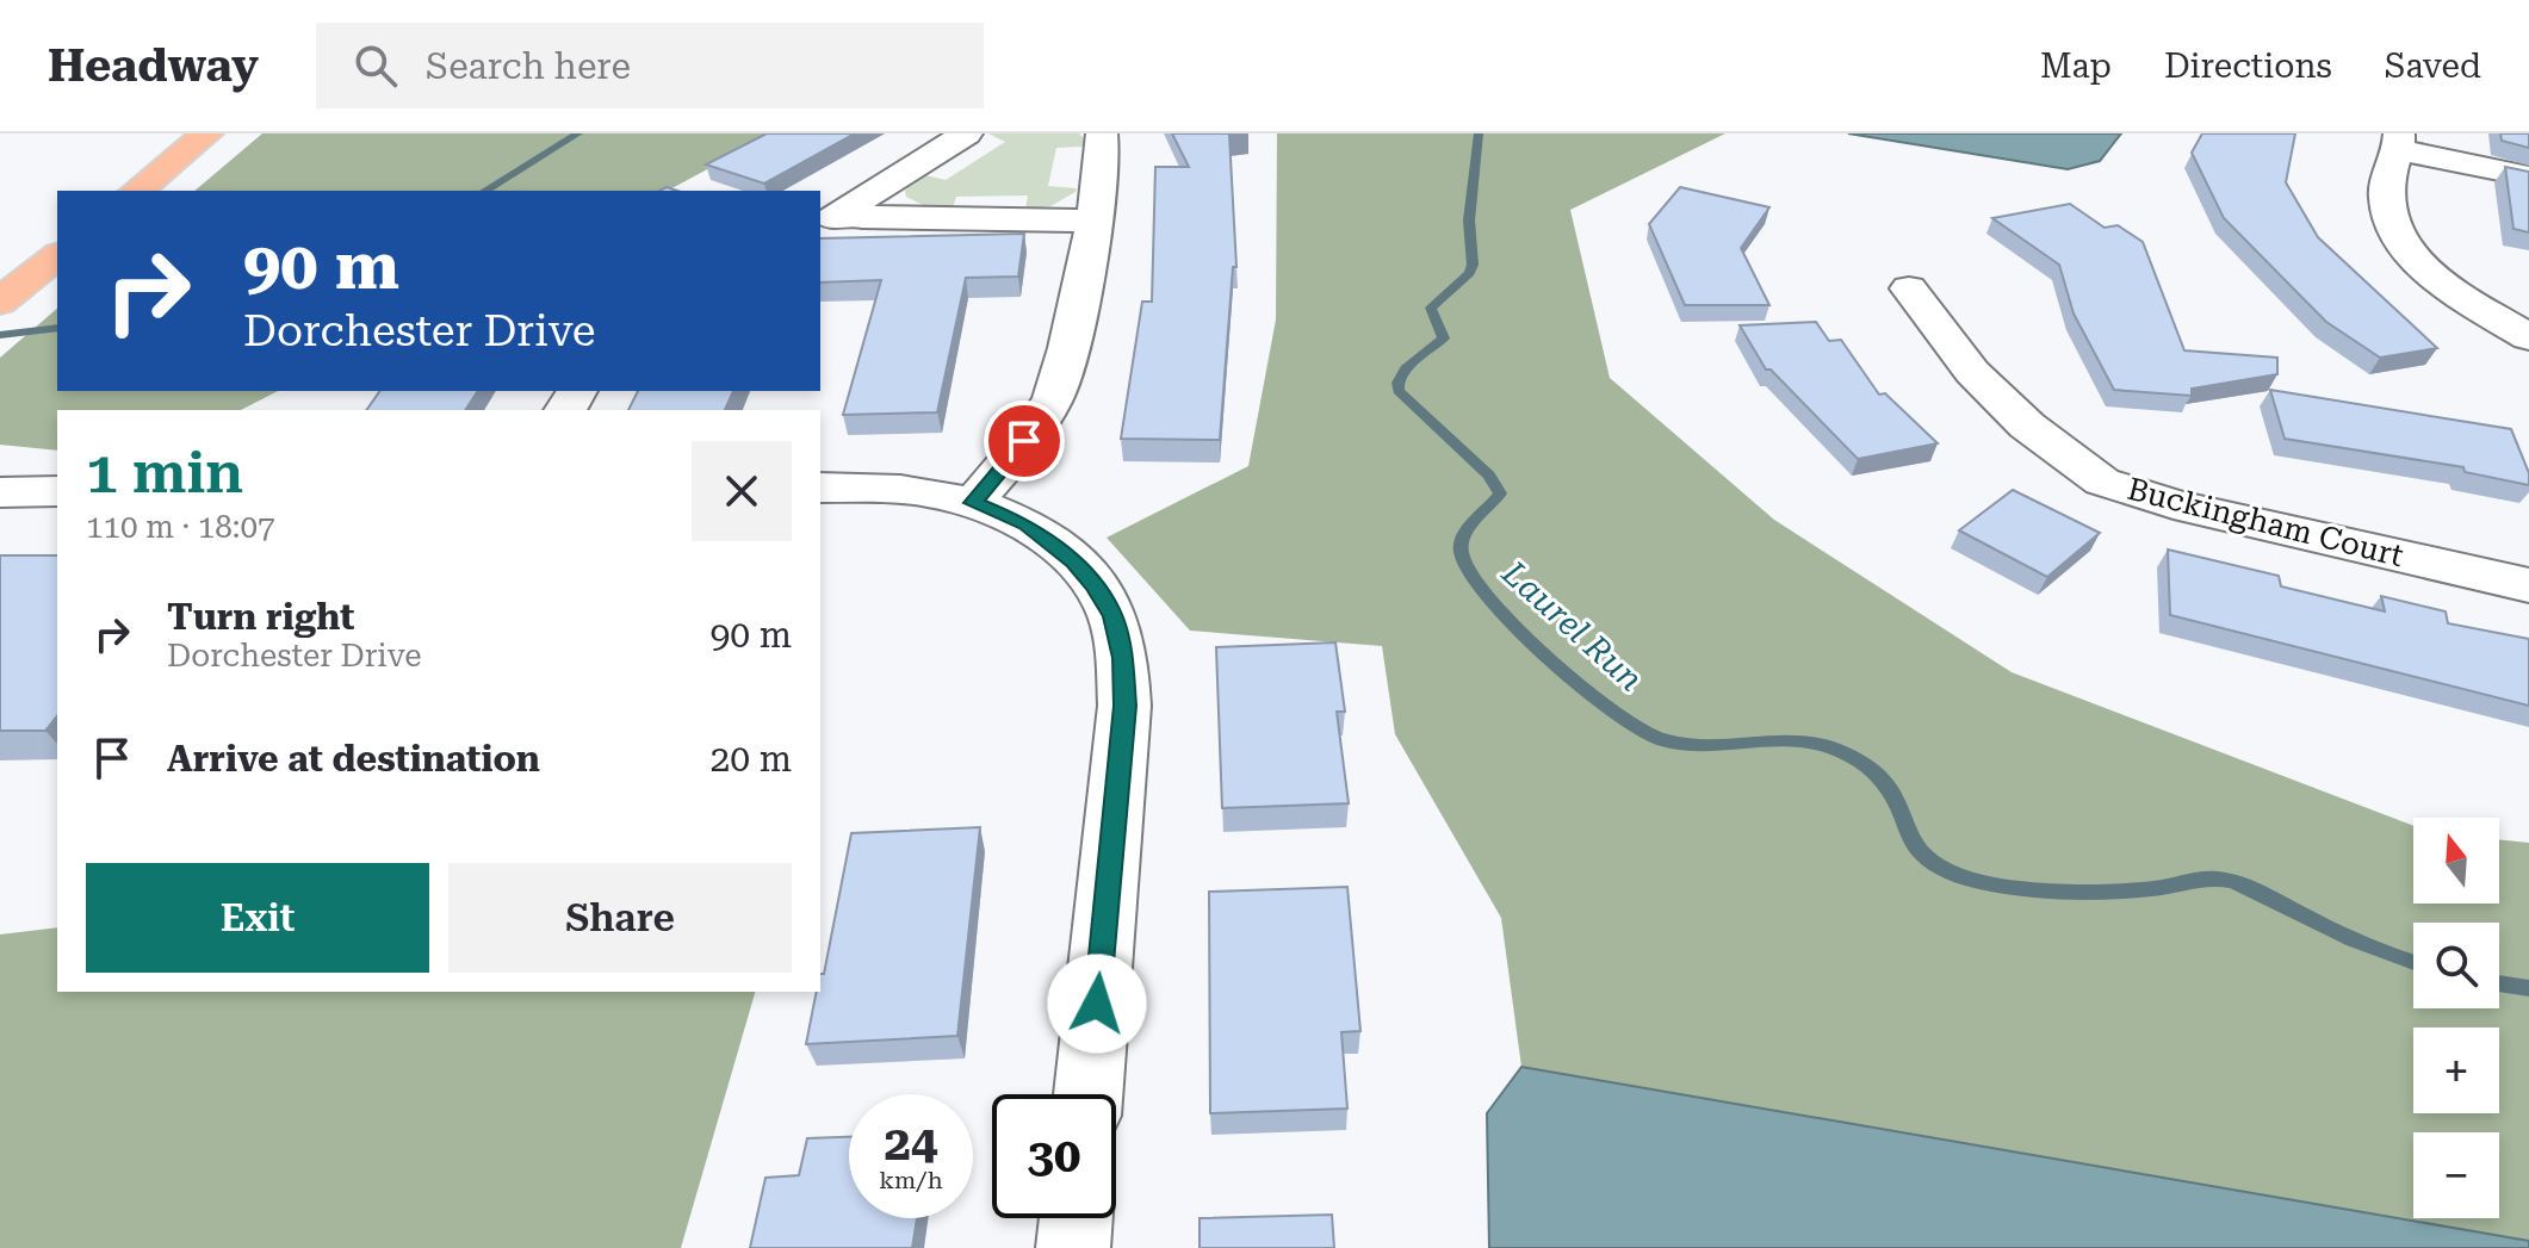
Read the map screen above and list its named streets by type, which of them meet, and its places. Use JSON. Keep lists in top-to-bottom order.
{
  "streets": {
    "street": ["Buckingham Court"]
  },
  "water": ["Laurel Run"],
  "north": "top",
  "page": {
    "header": "Headway",
    "search": "Search here",
    "nav": ["Map", "Directions", "Saved"],
    "turn": ["90 m", "Dorchester Drive"],
    "heading": ["1 min", "110 m · 18:07"],
    "list": [
      {
        "name": "Turn right",
        "note": "Dorchester Drive",
        "value": "90 m"
      },
      {
        "name": "Arrive at destination",
        "value": "20 m"
      }
    ],
    "map_buttons": ["+", "−"],
    "buttons": ["Exit", "Share"],
    "speed": "24 km/h",
    "limit": "30"
  }
}
